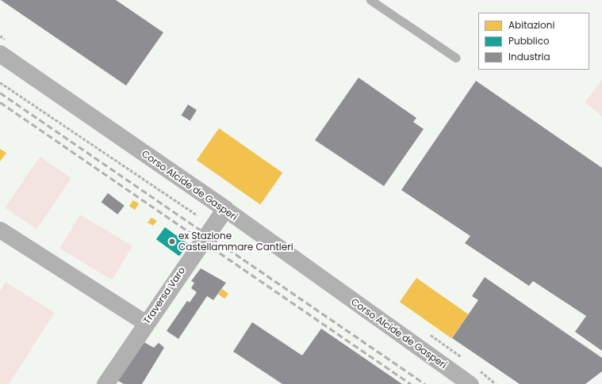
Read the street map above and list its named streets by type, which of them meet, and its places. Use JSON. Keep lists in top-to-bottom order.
{
  "streets": {
    "street": ["Corso Alcide de Gasperi", "Traversa Varo"]
  },
  "crossings": [
    ["Corso Alcide de Gasperi", "Traversa Varo"]
  ],
  "places": ["ex Stazione Castellammare Cantieri"],
  "legend": ["Abitazioni", "Pubblico", "Industria"]
}
